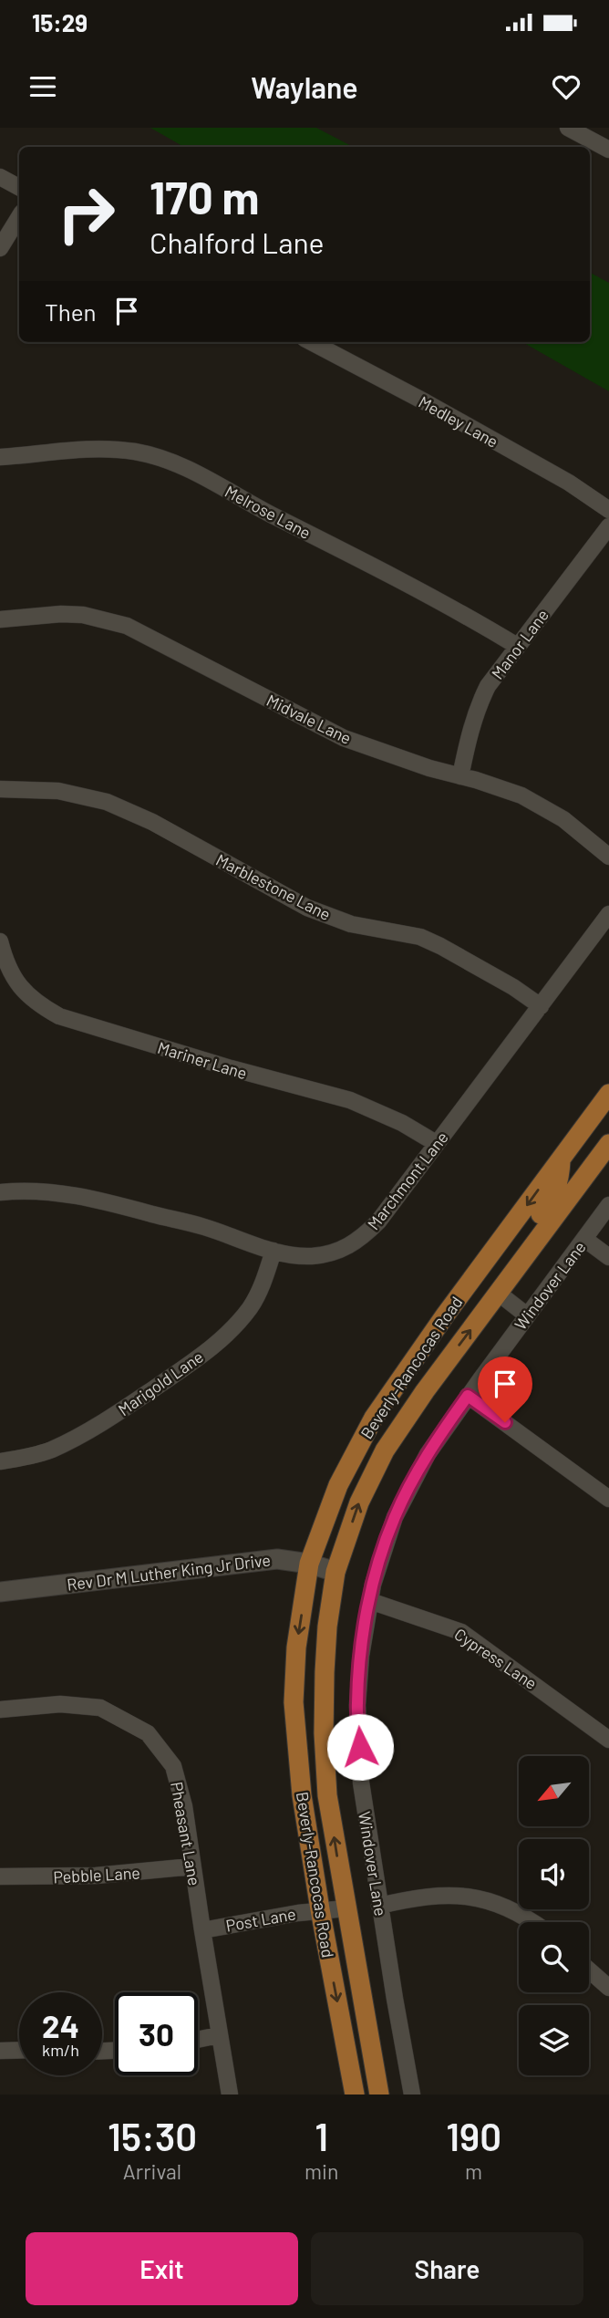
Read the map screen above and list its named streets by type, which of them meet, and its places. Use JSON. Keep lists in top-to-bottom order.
{
  "streets": {
    "main road": ["Beverly-Rancocas Road"],
    "street": [
      "Medley Lane",
      "Melrose Lane",
      "Manor Lane",
      "Midvale Lane",
      "Marblestone Lane",
      "Mariner Lane",
      "Marchmont Lane",
      "Windover Lane",
      "Marigold Lane",
      "Rev Dr M Luther King Jr Drive",
      "Cypress Lane",
      "Pheasant Lane",
      "Pebble Lane",
      "Post Lane"
    ]
  },
  "crossings": [
    ["Melrose Lane", "Manor Lane"],
    ["Manor Lane", "Midvale Lane"],
    ["Marblestone Lane", "Marchmont Lane"],
    ["Mariner Lane", "Marchmont Lane"],
    ["Marchmont Lane", "Marigold Lane"],
    ["Windover Lane", "Cypress Lane"],
    ["Beverly-Rancocas Road", "Rev Dr M Luther King Jr Drive"],
    ["Beverly-Rancocas Road", "Post Lane"],
    ["Pheasant Lane", "Pebble Lane"],
    ["Pheasant Lane", "Post Lane"]
  ],
  "north": "bottom left",
  "page": {
    "status": "15:29",
    "header": "Waylane",
    "turn": ["170 m", "Chalford Lane"],
    "then": "Then",
    "speed": "24 km/h",
    "limit": "30",
    "eta": [
      "15:30",
      "Arrival",
      "1",
      "min",
      "190",
      "m"
    ],
    "buttons": ["Exit", "Share"]
  }
}
